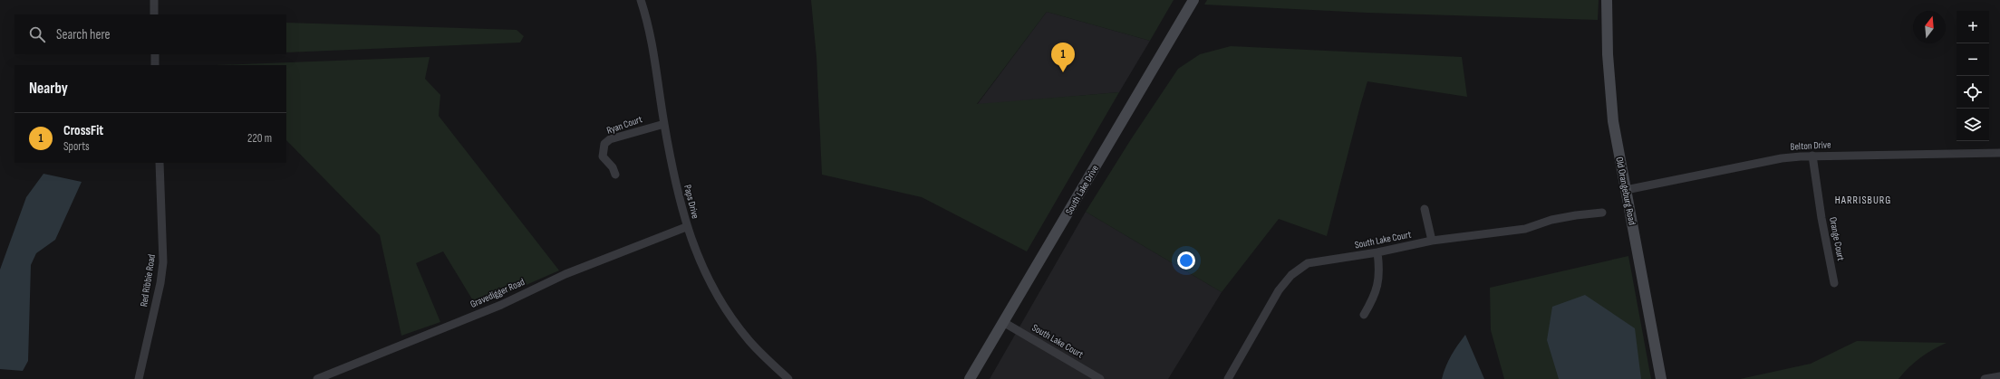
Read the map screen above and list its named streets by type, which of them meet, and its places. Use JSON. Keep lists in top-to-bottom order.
{
  "streets": {
    "main road": ["South Lake Drive", "Old Orangeburg Road"],
    "street": [
      "Ryan Court",
      "Belton Drive",
      "Paps Drive",
      "Orange Court",
      "South Lake Court",
      "Red Ribbie Road",
      "Gravedigger Road"
    ]
  },
  "crossings": [
    ["Ryan Court", "Paps Drive"],
    ["Belton Drive", "Old Orangeburg Road"],
    ["Belton Drive", "Orange Court"],
    ["South Lake Drive", "South Lake Court"],
    ["Paps Drive", "Gravedigger Road"]
  ],
  "districts": ["HARRISBURG"],
  "north": "top",
  "page": {
    "map_buttons": ["+", "−"],
    "search": "Search here",
    "pins": "1",
    "heading": "Nearby",
    "list": [
      {
        "mark": "1",
        "name": "CrossFit",
        "note": "Sports",
        "value": "220 m"
      }
    ]
  }
}
